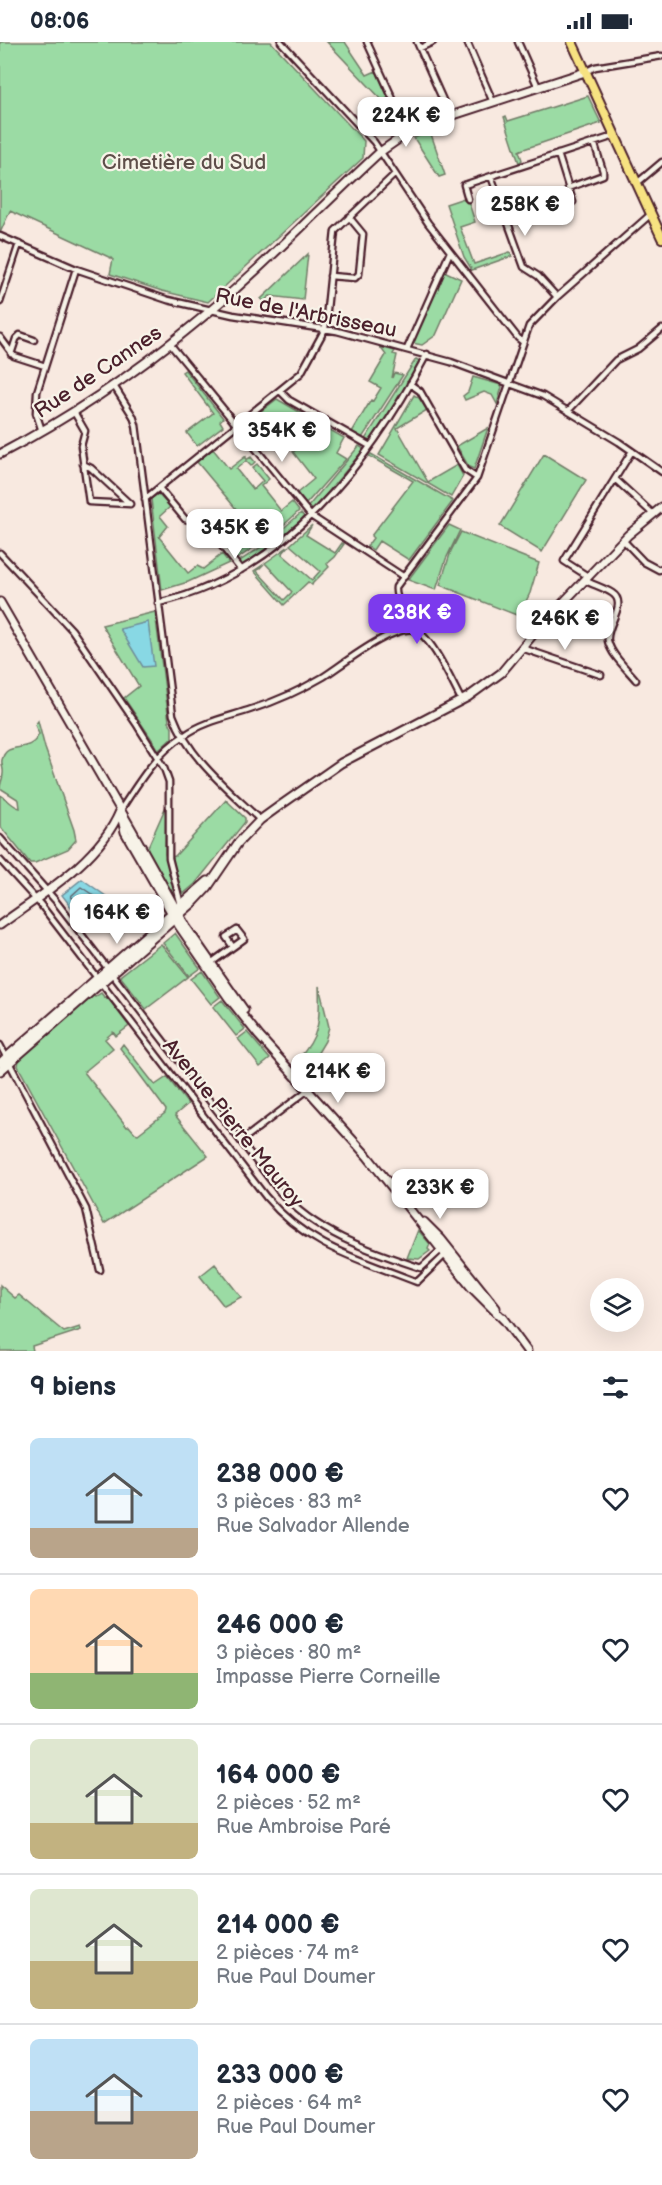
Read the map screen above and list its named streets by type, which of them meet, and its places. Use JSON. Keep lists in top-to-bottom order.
{
  "streets": {
    "main road": ["Rue de Cannes"],
    "street": ["Rue de l'Arbrisseau", "Avenue Pierre Mauroy"]
  },
  "crossings": [
    ["Rue de l'Arbrisseau", "Rue de Cannes"]
  ],
  "parks": ["Cimetière du Sud"],
  "page": {
    "status": "08:06",
    "price": [
      "224K €",
      "258K €",
      "354K €",
      "345K €",
      "238K €",
      "246K €",
      "164K €",
      "214K €",
      "233K €"
    ],
    "heading": "9 biens",
    "list": [
      {
        "name": "238 000 €",
        "note": "3 pièces · 83 m² · Rue Salvador Allende"
      },
      {
        "name": "246 000 €",
        "note": "3 pièces · 80 m² · Impasse Pierre Corneille"
      },
      {
        "name": "164 000 €",
        "note": "2 pièces · 52 m² · Rue Ambroise Paré"
      },
      {
        "name": "214 000 €",
        "note": "2 pièces · 74 m² · Rue Paul Doumer"
      },
      {
        "name": "233 000 €",
        "note": "2 pièces · 64 m² · Rue Paul Doumer"
      }
    ]
  }
}
